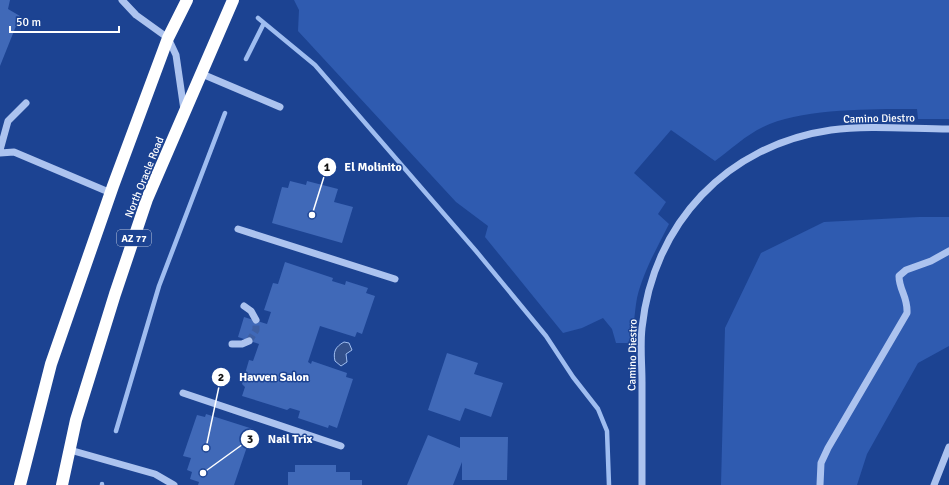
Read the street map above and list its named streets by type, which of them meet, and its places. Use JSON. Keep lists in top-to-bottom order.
{
  "streets": {
    "highway": ["North Oracle Road", "AZ 77"],
    "street": ["Camino Diestro"]
  },
  "places": ["El Molinito", "Havven Salon", "Nail Trix"],
  "scale_bar": "50 m"
}
